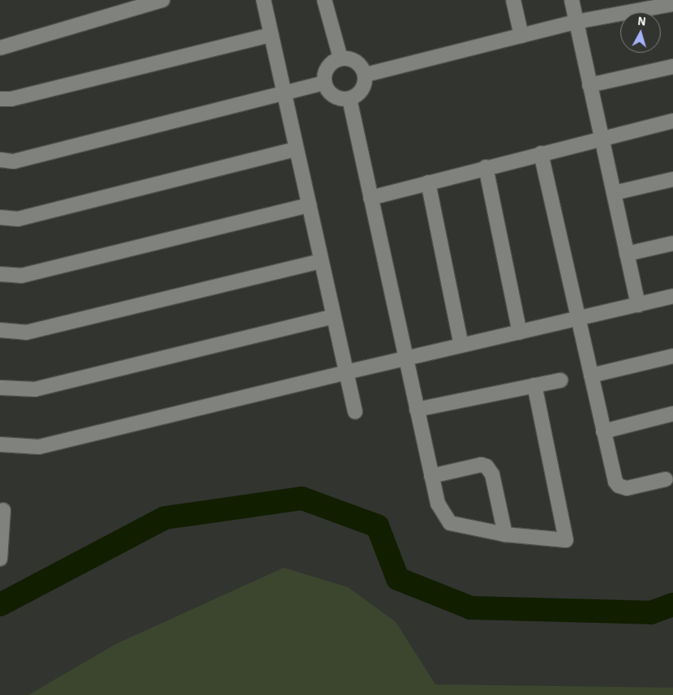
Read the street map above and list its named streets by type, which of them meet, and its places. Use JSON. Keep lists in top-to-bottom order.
{
  "north": "top"
}
